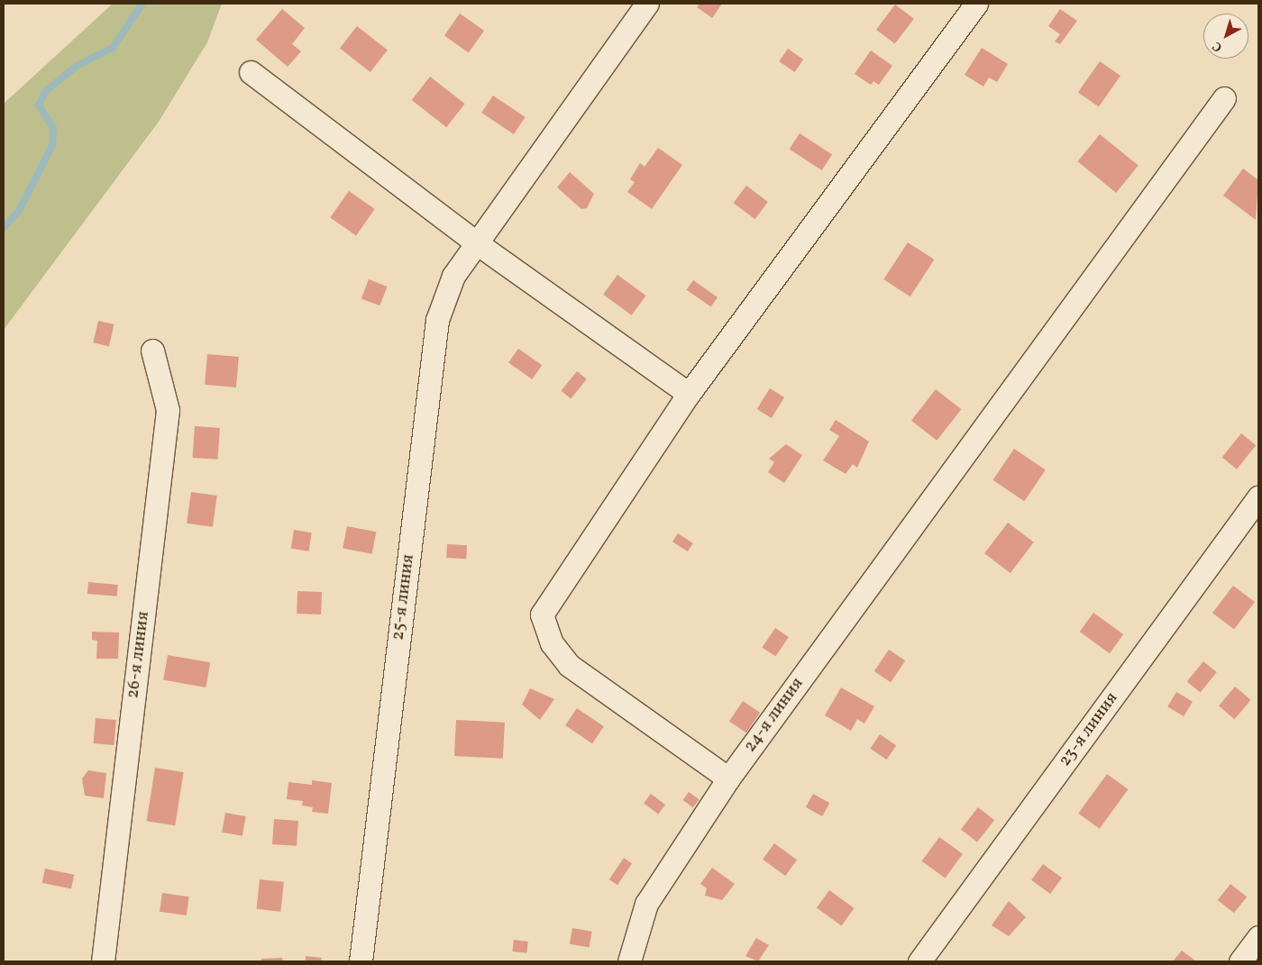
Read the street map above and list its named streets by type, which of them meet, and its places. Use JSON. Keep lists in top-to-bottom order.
{
  "streets": {
    "street": [
      "25-я линия",
      "26-я линия",
      "24-я линия",
      "23-я линия"
    ]
  },
  "north": "bottom left"
}
